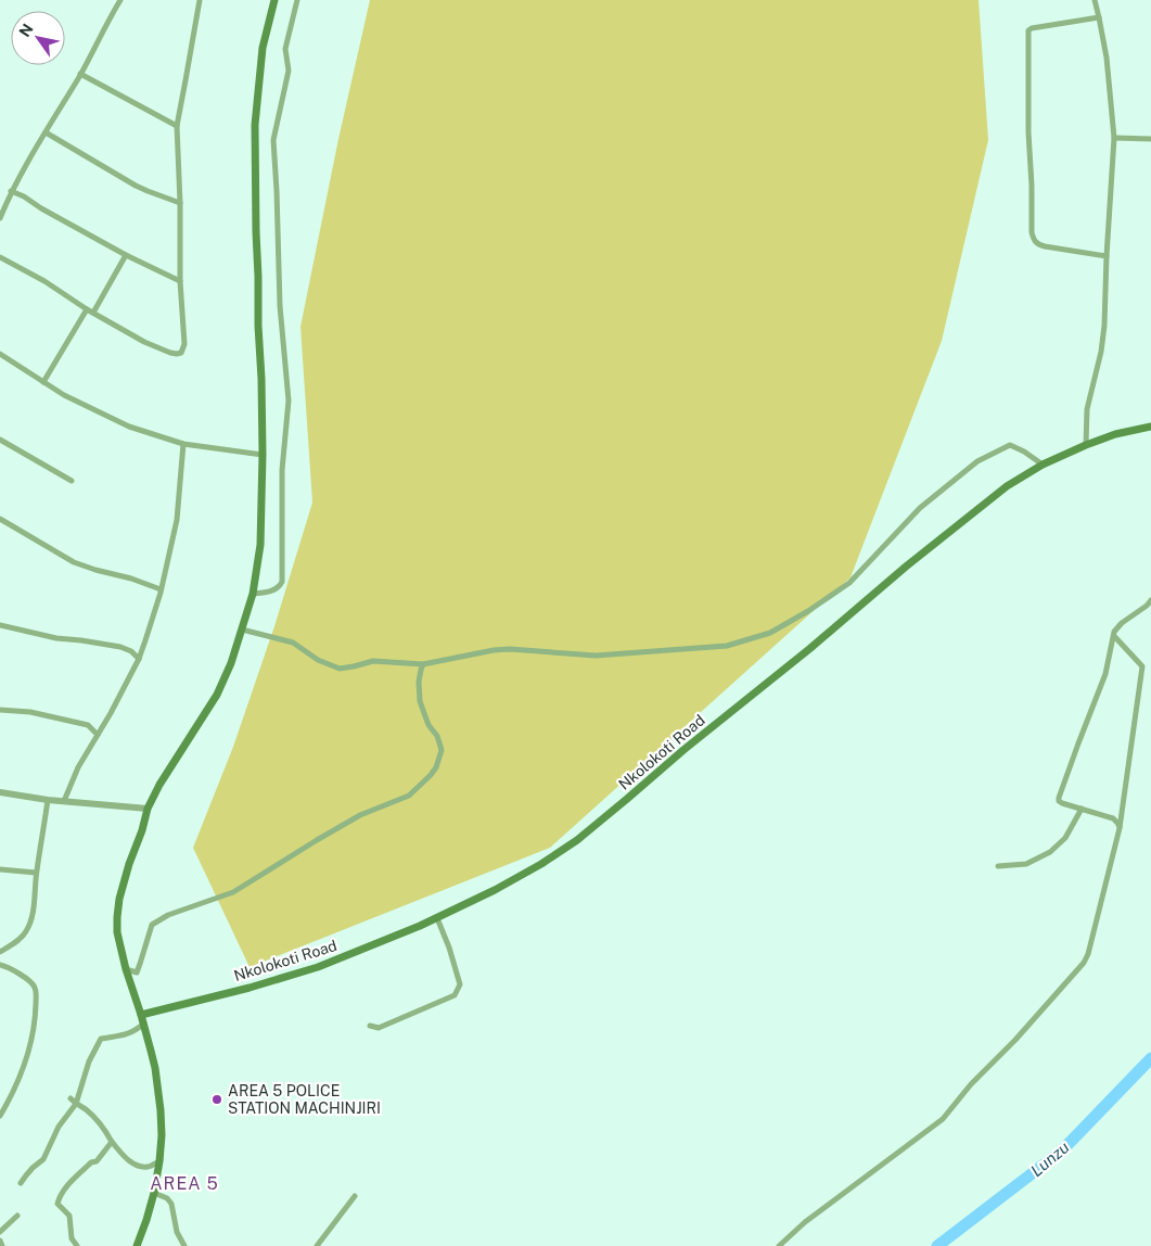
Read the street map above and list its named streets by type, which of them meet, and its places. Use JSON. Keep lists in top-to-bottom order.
{
  "streets": {
    "main road": ["Nkolokoti Road"]
  },
  "districts": ["AREA 5"],
  "water": ["Lunzu"],
  "places": ["AREA 5 POLICE STATION MACHINJIRI"],
  "north": "top left"
}
